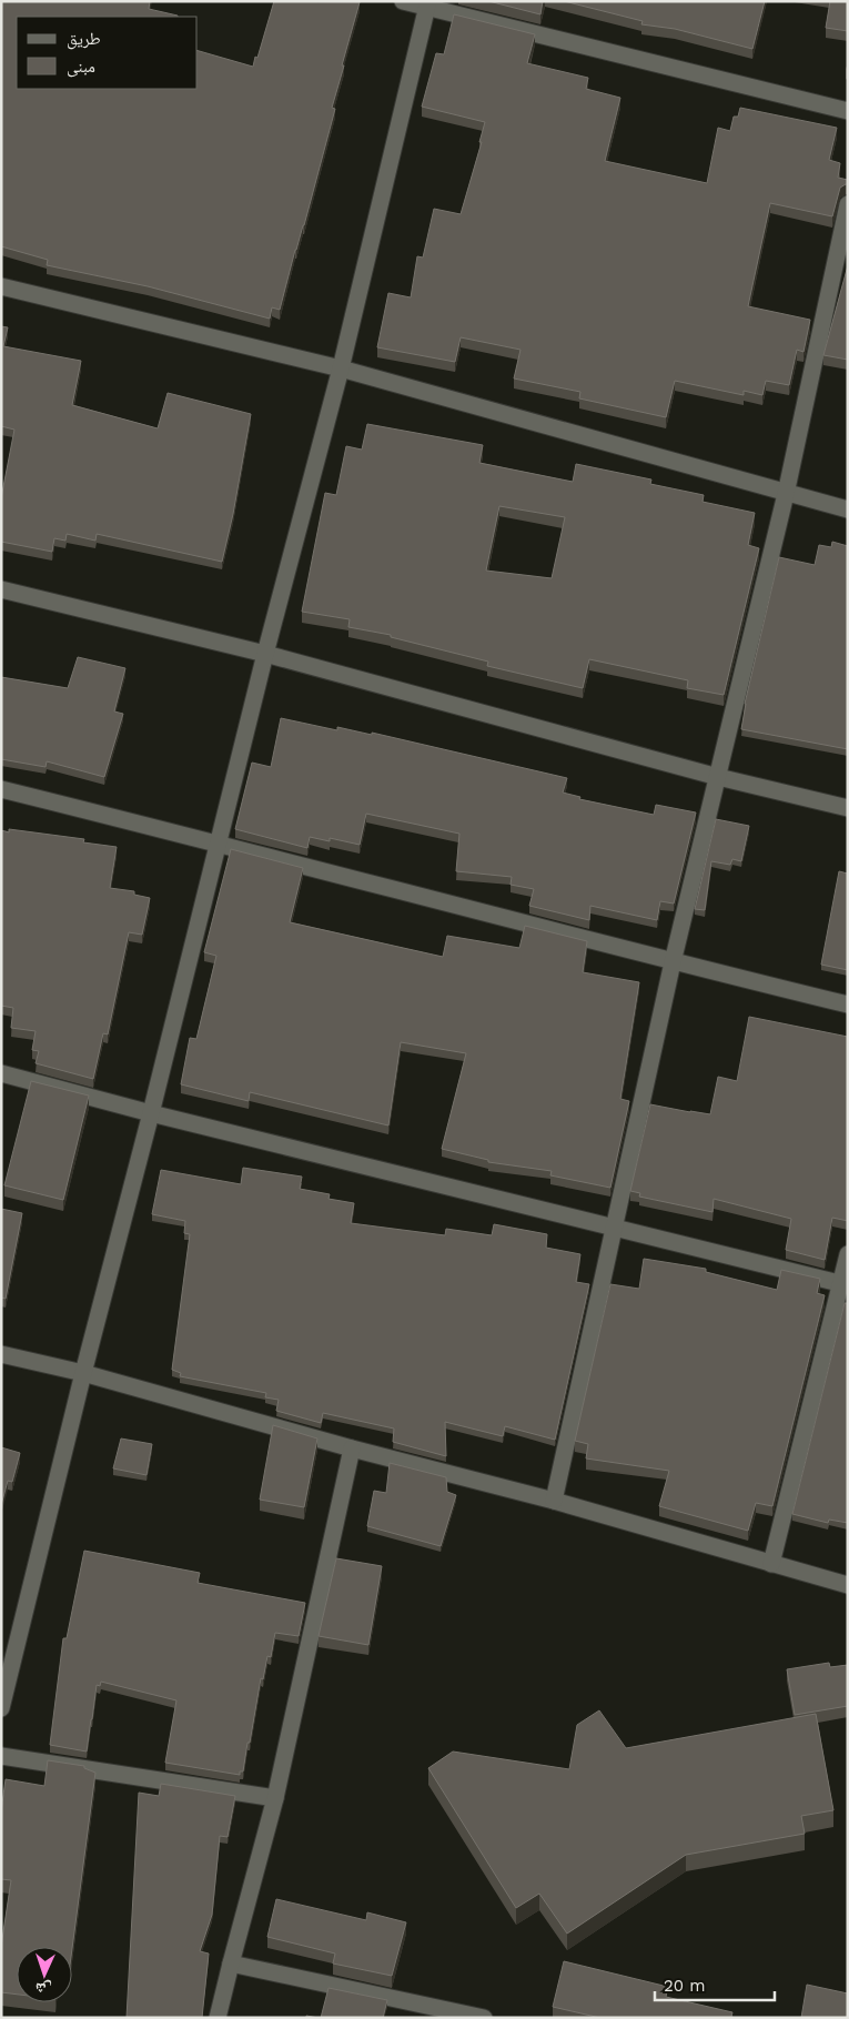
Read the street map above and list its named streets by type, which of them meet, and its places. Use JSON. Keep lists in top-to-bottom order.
{
  "legend": ["طريق", "مبنى"],
  "scale_bar": "20 m",
  "north": "bottom"
}
